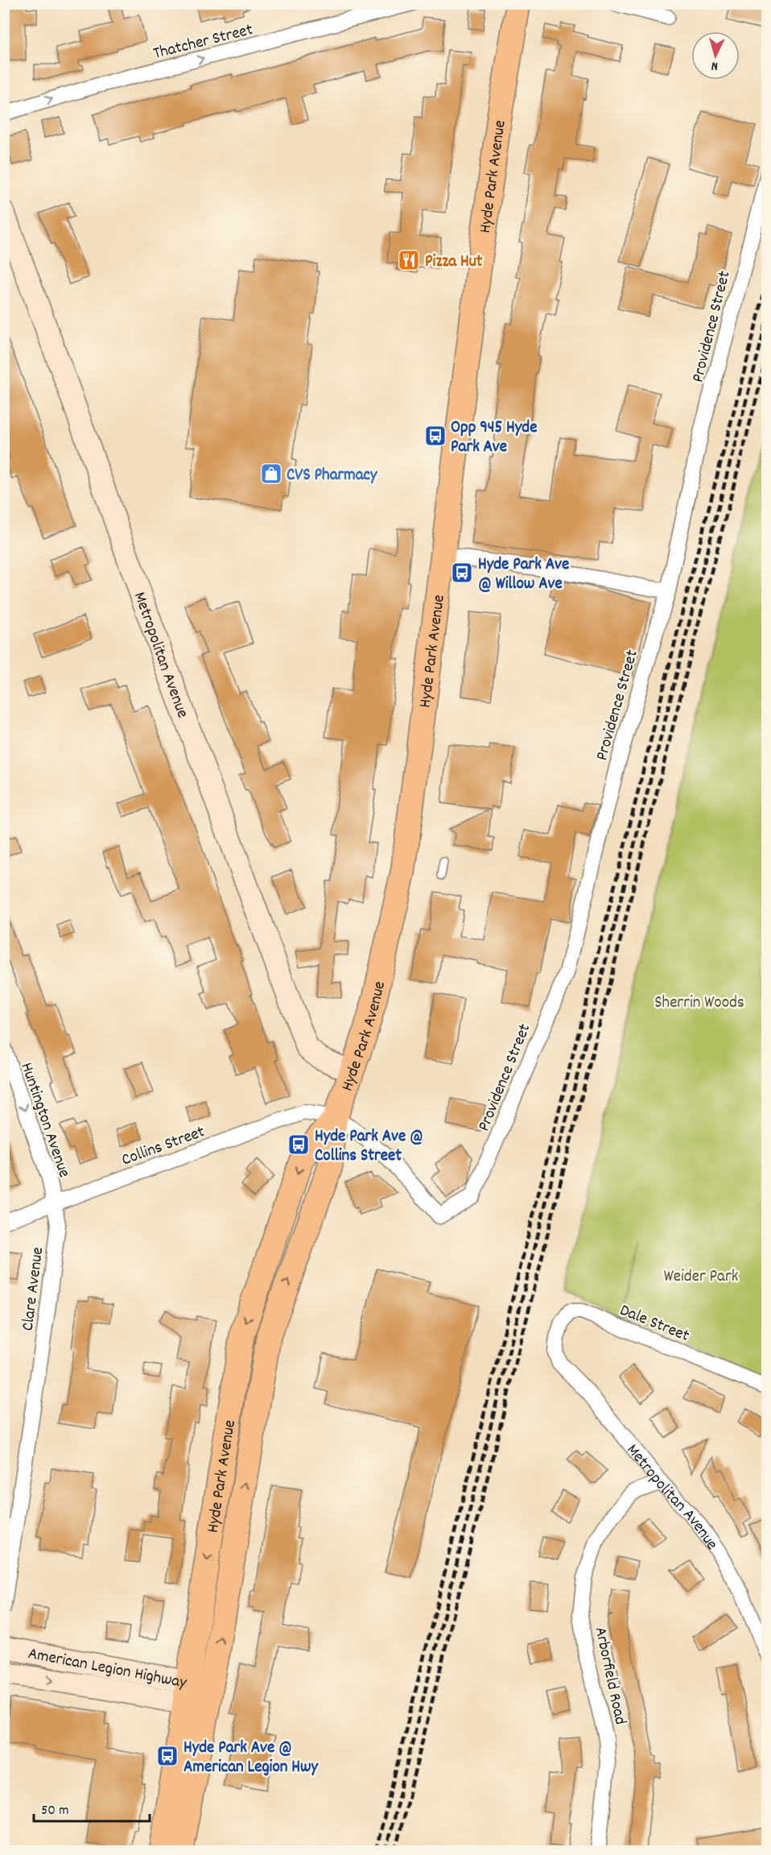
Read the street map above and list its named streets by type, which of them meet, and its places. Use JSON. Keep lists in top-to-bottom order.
{
  "streets": {
    "main road": ["Hyde Park Avenue"],
    "street": [
      "Thatcher Street",
      "Providence Street",
      "Metropolitan Avenue",
      "Huntington Avenue",
      "Collins Street",
      "Clare Avenue",
      "Dale Street",
      "American Legion Highway",
      "Arborfield Road"
    ]
  },
  "crossings": [
    ["Hyde Park Avenue", "Providence Street"],
    ["Hyde Park Avenue", "Metropolitan Avenue"],
    ["Hyde Park Avenue", "Collins Street"],
    ["Hyde Park Avenue", "American Legion Highway"],
    ["Providence Street", "Collins Street"],
    ["Metropolitan Avenue", "Dale Street"],
    ["Metropolitan Avenue", "Arborfield Road"],
    ["Huntington Avenue", "Collins Street"],
    ["Huntington Avenue", "Clare Avenue"],
    ["Collins Street", "Clare Avenue"]
  ],
  "one_way": ["Thatcher Street", "Huntington Avenue"],
  "parks": ["Sherrin Woods", "Weider Park"],
  "places": {
    "restaurant": ["Pizza Hut"],
    "bus stop": [
      "Opp 945 Hyde Park Ave",
      "Hyde Park Ave @ Willow Ave",
      "Hyde Park Ave @ Collins Street",
      "Hyde Park Ave @ American Legion Hwy"
    ],
    "shop": ["CVS Pharmacy"]
  },
  "scale_bar": "50 m",
  "north": "bottom"
}
